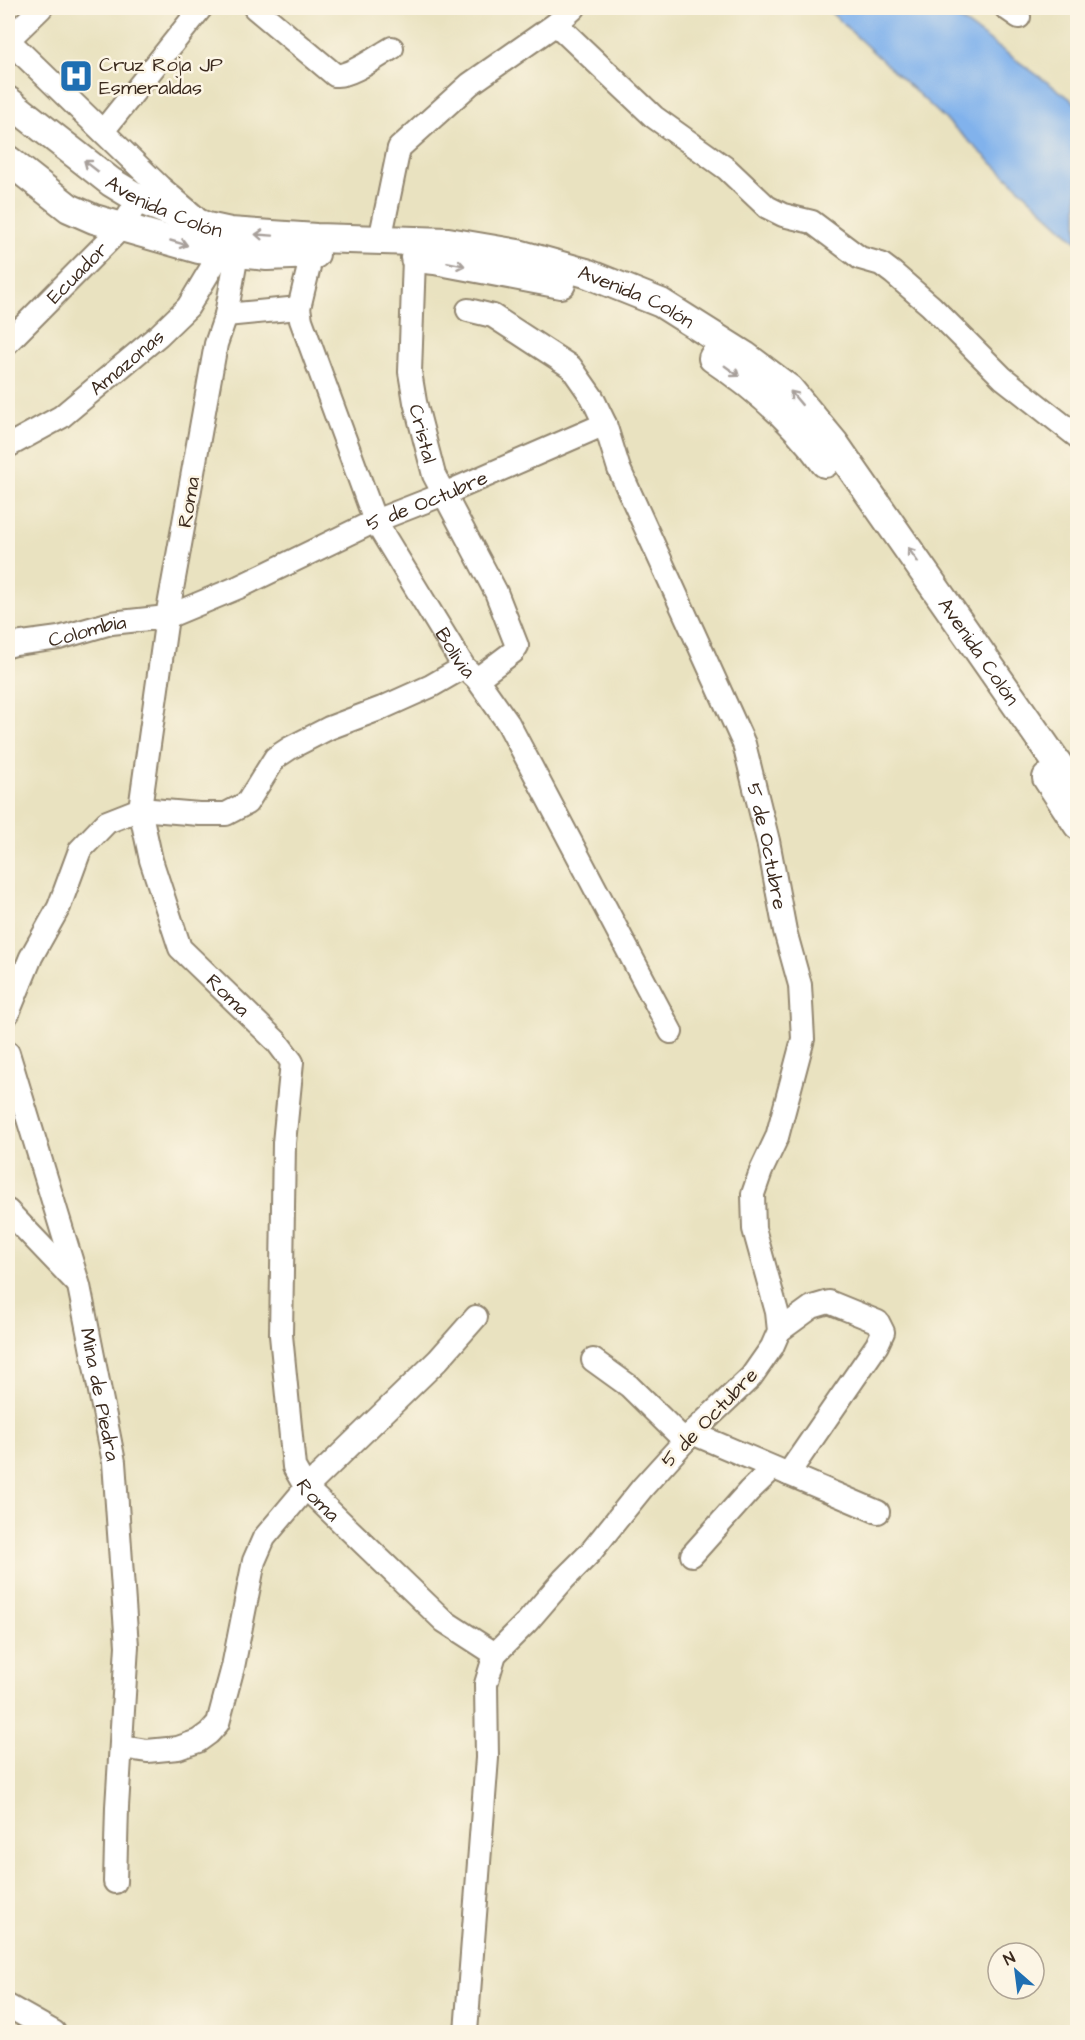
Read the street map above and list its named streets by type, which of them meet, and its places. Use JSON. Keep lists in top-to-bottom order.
{
  "streets": {
    "main road": ["Avenida Colón"],
    "street": [
      "Ecuador",
      "Amazonas",
      "Cristal",
      "5 de Octubre",
      "Roma",
      "Colombia",
      "Bolivia",
      "Mina de Piedra"
    ]
  },
  "crossings": [
    ["Avenida Colón", "Ecuador"],
    ["Avenida Colón", "Amazonas"],
    ["Avenida Colón", "Cristal"],
    ["Avenida Colón", "Roma"],
    ["Avenida Colón", "Bolivia"],
    ["Amazonas", "Roma"],
    ["Cristal", "5 de Octubre"],
    ["Cristal", "Bolivia"],
    ["5 de Octubre", "Roma"],
    ["5 de Octubre", "Colombia"],
    ["5 de Octubre", "Bolivia"],
    ["Roma", "Colombia"]
  ],
  "places": {
    "hospital": ["Cruz Roja JP Esmeraldas"]
  },
  "north": "top left"
}
